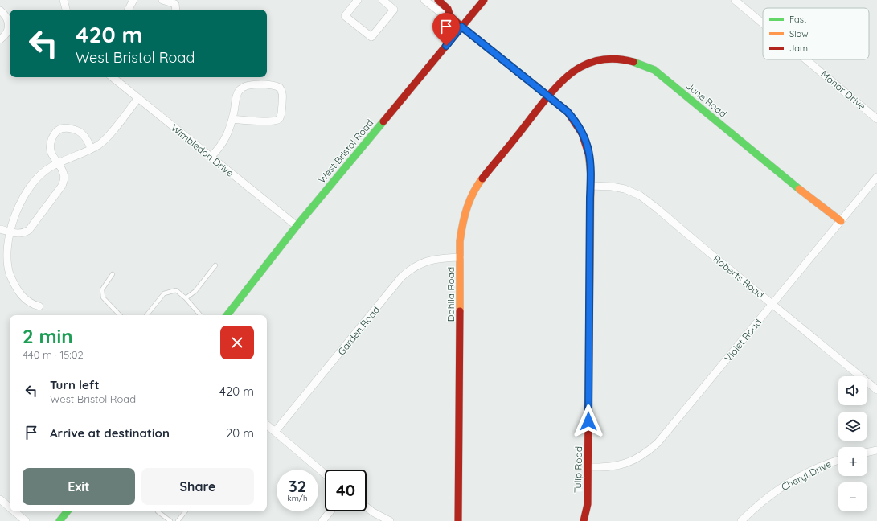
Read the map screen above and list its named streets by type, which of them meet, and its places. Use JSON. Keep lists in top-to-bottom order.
{
  "streets": {
    "street": [
      "Manor Drive",
      "June Road",
      "Wimbledon Drive",
      "West Bristol Road",
      "Roberts Road",
      "Dahlia Road",
      "Garden Road",
      "Violet Road",
      "Tulip Road",
      "Cheryl Drive"
    ]
  },
  "crossings": [
    ["June Road", "Dahlia Road"],
    ["June Road", "Violet Road"],
    ["June Road", "Tulip Road"],
    ["Wimbledon Drive", "West Bristol Road"],
    ["West Bristol Road", "Tulip Road"],
    ["Roberts Road", "Violet Road"],
    ["Roberts Road", "Tulip Road"],
    ["Dahlia Road", "Garden Road"],
    ["Dahlia Road", "Tulip Road"],
    ["Violet Road", "Tulip Road"]
  ],
  "legend": ["Fast", "Slow", "Jam"],
  "page": {
    "turn": ["420 m", "West Bristol Road"],
    "heading": ["2 min", "440 m · 15:02"],
    "list": [
      {
        "name": "Turn left",
        "note": "West Bristol Road",
        "value": "420 m"
      },
      {
        "name": "Arrive at destination",
        "value": "20 m"
      }
    ],
    "map_buttons": ["+", "−"],
    "buttons": ["Exit", "Share"],
    "speed": "32 km/h",
    "limit": "40"
  }
}
